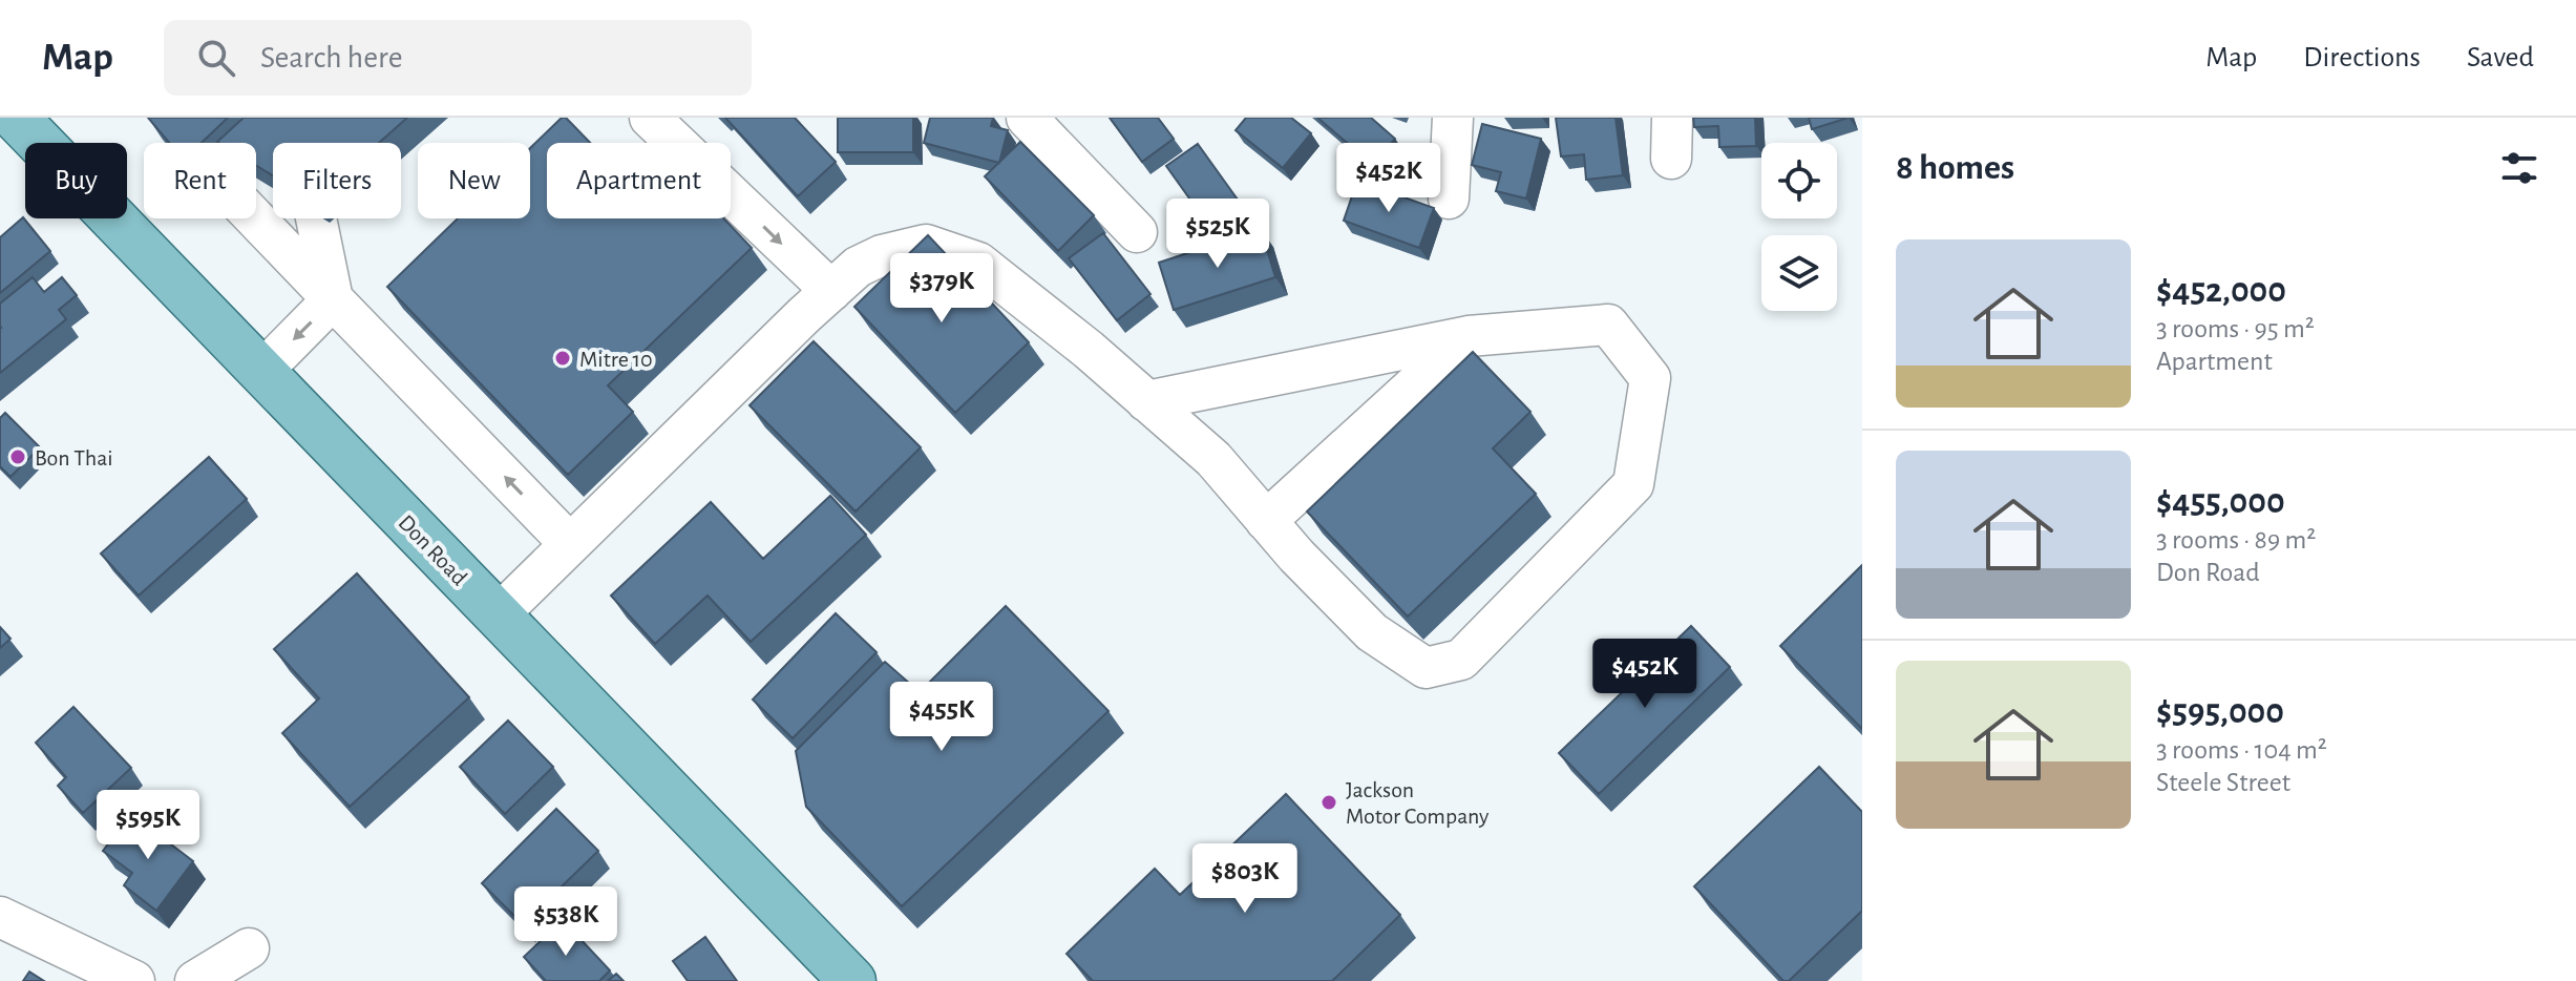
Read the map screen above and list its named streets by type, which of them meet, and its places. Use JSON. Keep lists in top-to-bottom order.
{
  "streets": {
    "main road": ["Don Road"]
  },
  "places": ["Mitre 10", "Bon Thai", "Jackson Motor Company"],
  "page": {
    "header": "Map",
    "search": "Search here",
    "nav": ["Map", "Directions", "Saved"],
    "heading": "8 homes",
    "price": [
      "$452K",
      "$525K",
      "$379K",
      "$452K",
      "$455K",
      "$595K",
      "$803K",
      "$538K"
    ],
    "chip": [
      "Buy",
      "Rent",
      "Filters",
      "New",
      "Apartment"
    ],
    "list": [
      {
        "name": "$452,000",
        "note": "3 rooms · 95 m² · Apartment"
      },
      {
        "name": "$455,000",
        "note": "3 rooms · 89 m² · Don Road"
      },
      {
        "name": "$595,000",
        "note": "3 rooms · 104 m² · Steele Street"
      }
    ]
  }
}
